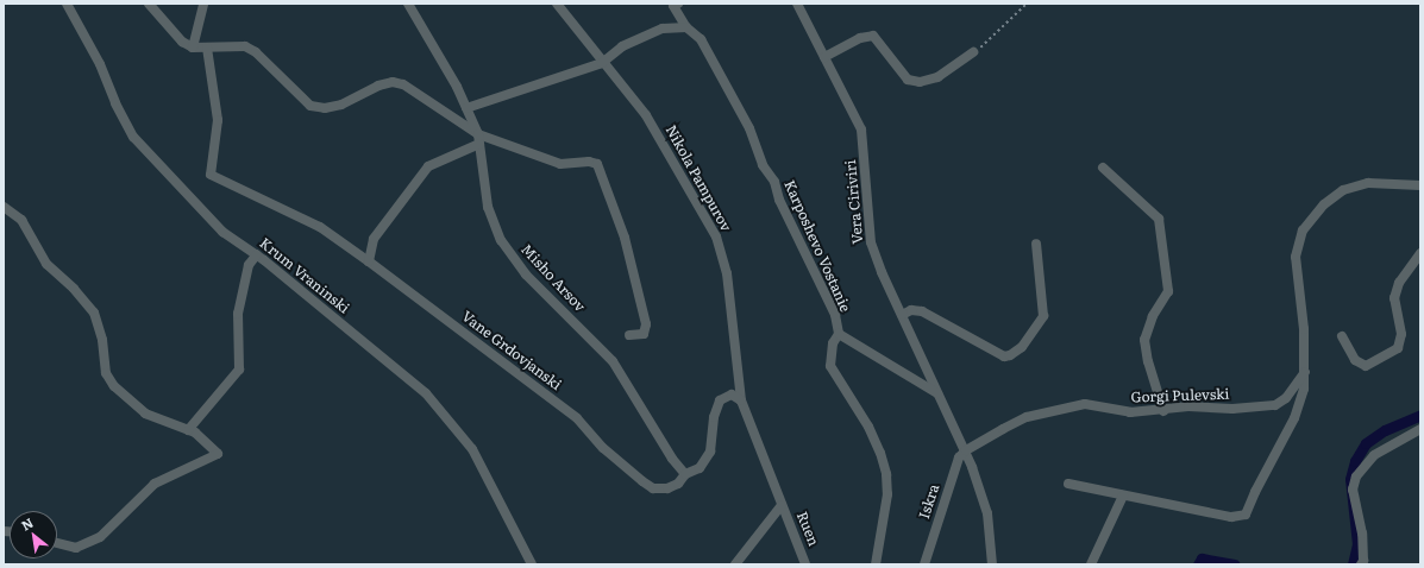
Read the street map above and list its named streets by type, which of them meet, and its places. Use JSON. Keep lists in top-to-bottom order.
{
  "streets": {
    "street": [
      "Nikola Pampurov",
      "Vera Ciriviri",
      "Karposhevo Vostanie",
      "Krum Vraninski",
      "Misho Arsov",
      "Vane Grdovjanski",
      "Gorgi Pulevski",
      "Iskra",
      "Ruen"
    ]
  },
  "crossings": [
    ["Nikola Pampurov", "Vane Grdovjanski"],
    ["Nikola Pampurov", "Ruen"],
    ["Vera Ciriviri", "Gorgi Pulevski"],
    ["Vera Ciriviri", "Iskra"],
    ["Misho Arsov", "Vane Grdovjanski"],
    ["Gorgi Pulevski", "Iskra"]
  ],
  "north": "top left"
}
